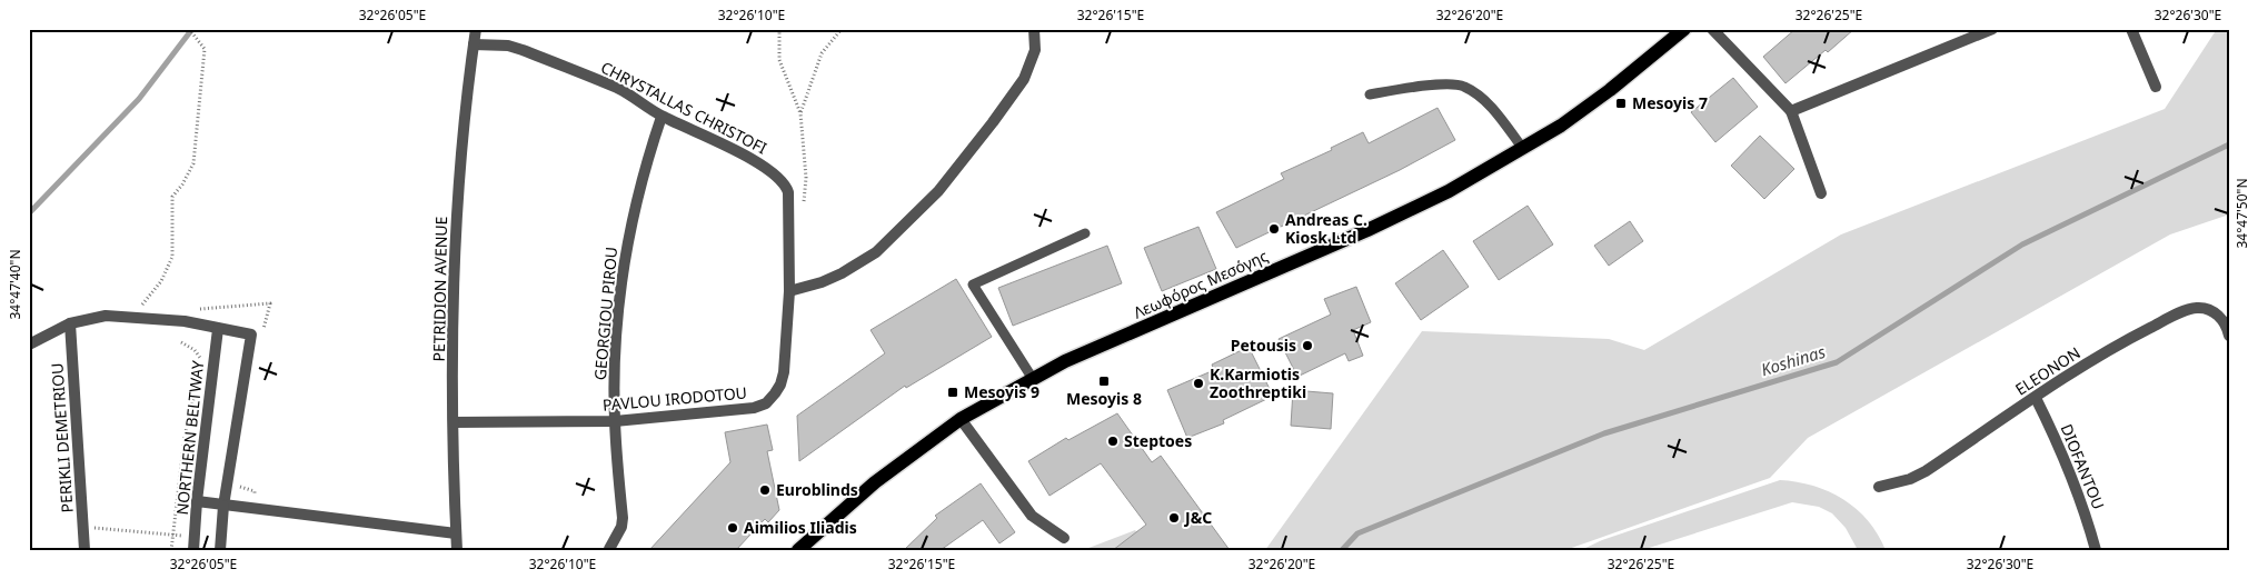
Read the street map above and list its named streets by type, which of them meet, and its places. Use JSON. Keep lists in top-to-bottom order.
{
  "streets": {
    "main road": ["Λεωφόρος Μεσόγης"],
    "street": [
      "CHRYSTALLAS CHRISTOFI",
      "PETRIDION AVENUE",
      "GEORGIOU PIROU",
      "ELEONON",
      "PAVLOU IRODOTOU",
      "PERIKLI DEMETRIOU",
      "NORTHERN BELTWAY",
      "DIOFANTOU"
    ]
  },
  "crossings": [
    ["CHRYSTALLAS CHRISTOFI", "PETRIDION AVENUE"],
    ["CHRYSTALLAS CHRISTOFI", "GEORGIOU PIROU"],
    ["CHRYSTALLAS CHRISTOFI", "PAVLOU IRODOTOU"],
    ["PETRIDION AVENUE", "PAVLOU IRODOTOU"],
    ["GEORGIOU PIROU", "PAVLOU IRODOTOU"],
    ["ELEONON", "DIOFANTOU"]
  ],
  "water": ["Koshinas"],
  "places": {
    "transit": ["Mesoyis 7", "Mesoyis 8", "Mesoyis 9"],
    "other": [
      "Andreas C. Kiosk Ltd",
      "Petousis",
      "K.Karmiotis Zoothreptiki",
      "Steptoes",
      "Euroblinds",
      "J&C",
      "Aimilios Iliadis"
    ]
  },
  "coordinates": [
    "32°26'05\"E",
    "32°26'10\"E",
    "32°26'15\"E",
    "32°26'20\"E",
    "32°26'25\"E",
    "32°26'30\"E",
    "34°47'50\"N",
    "34°47'40\"N"
  ]
}
